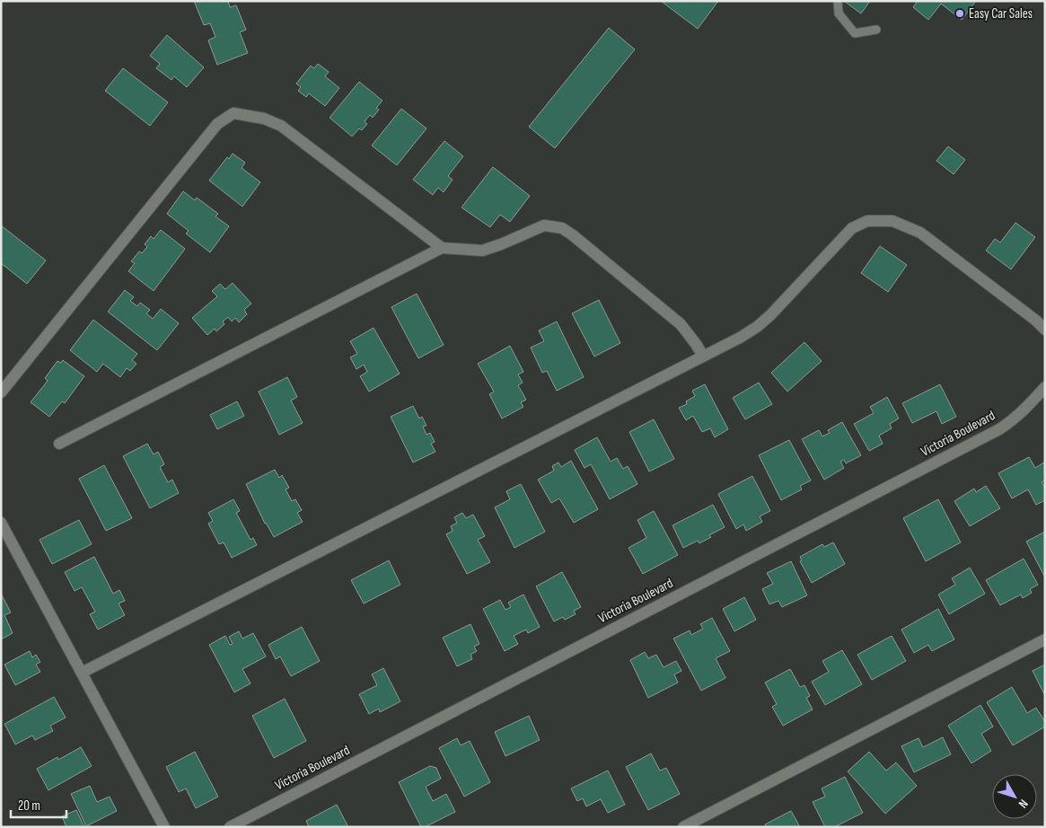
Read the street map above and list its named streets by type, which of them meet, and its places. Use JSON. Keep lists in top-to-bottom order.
{
  "streets": {
    "street": ["Victoria Boulevard"]
  },
  "places": ["Easy Car Sales"],
  "scale_bar": "20 m",
  "north": "bottom right"
}
